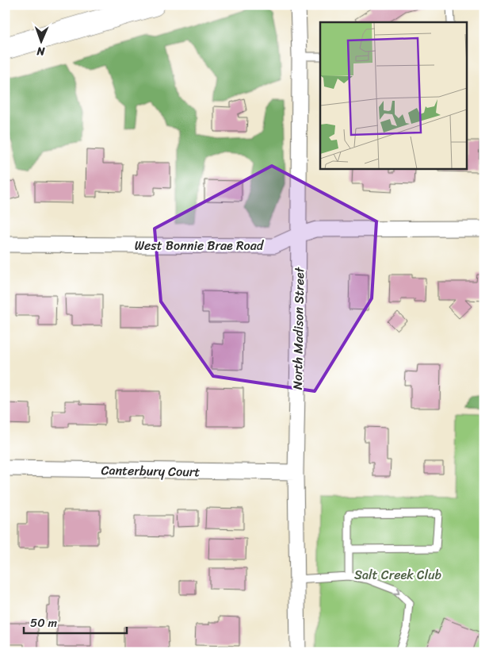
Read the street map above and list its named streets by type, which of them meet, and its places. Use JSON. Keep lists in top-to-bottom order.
{
  "streets": {
    "street": ["West Bonnie Brae Road", "North Madison Street", "Canterbury Court"]
  },
  "crossings": [
    ["West Bonnie Brae Road", "North Madison Street"],
    ["North Madison Street", "Canterbury Court"]
  ],
  "parks": ["Salt Creek Club"],
  "scale_bar": "50 m",
  "north": "bottom"
}
